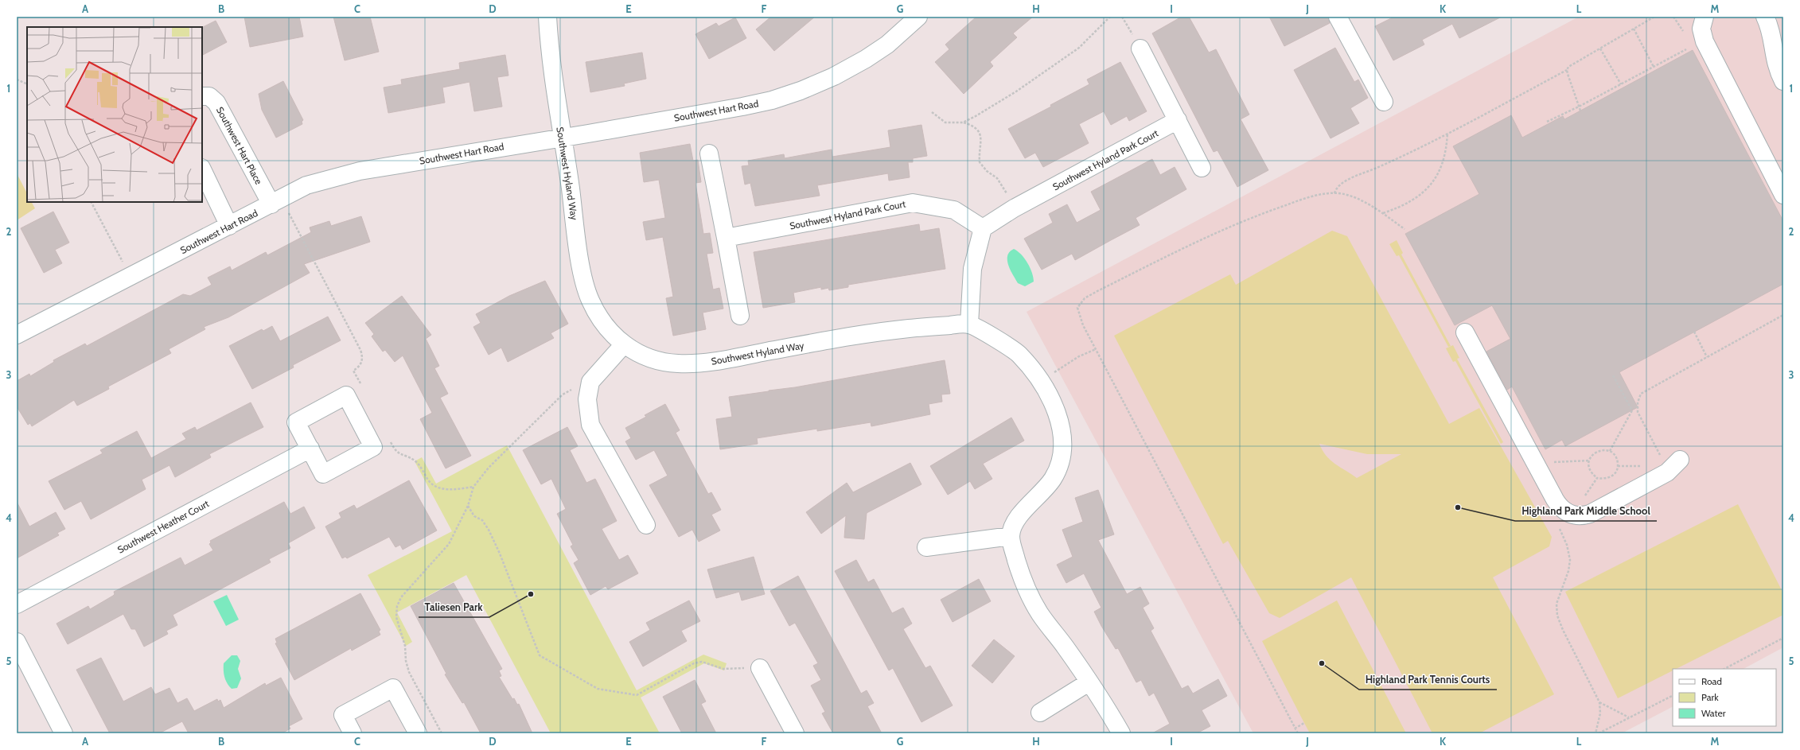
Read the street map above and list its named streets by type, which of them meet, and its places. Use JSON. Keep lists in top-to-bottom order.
{
  "streets": {
    "street": [
      "Southwest Hart Road",
      "Southwest Hart Place",
      "Southwest Hyland Park Court",
      "Southwest Hyland Way",
      "Southwest Heather Court"
    ]
  },
  "crossings": [
    ["Southwest Hart Road", "Southwest Hart Place"],
    ["Southwest Hart Road", "Southwest Hyland Way"]
  ],
  "places": ["Highland Park Middle School", "Taliesen Park", "Highland Park Tennis Courts"],
  "legend": ["Road", "Park", "Water"],
  "grid": {
    "columns": [
      "A",
      "B",
      "C",
      "D",
      "E",
      "F",
      "G",
      "H",
      "I",
      "J",
      "K",
      "L",
      "M"
    ],
    "rows": [
      "1",
      "2",
      "3",
      "4",
      "5"
    ]
  }
}
